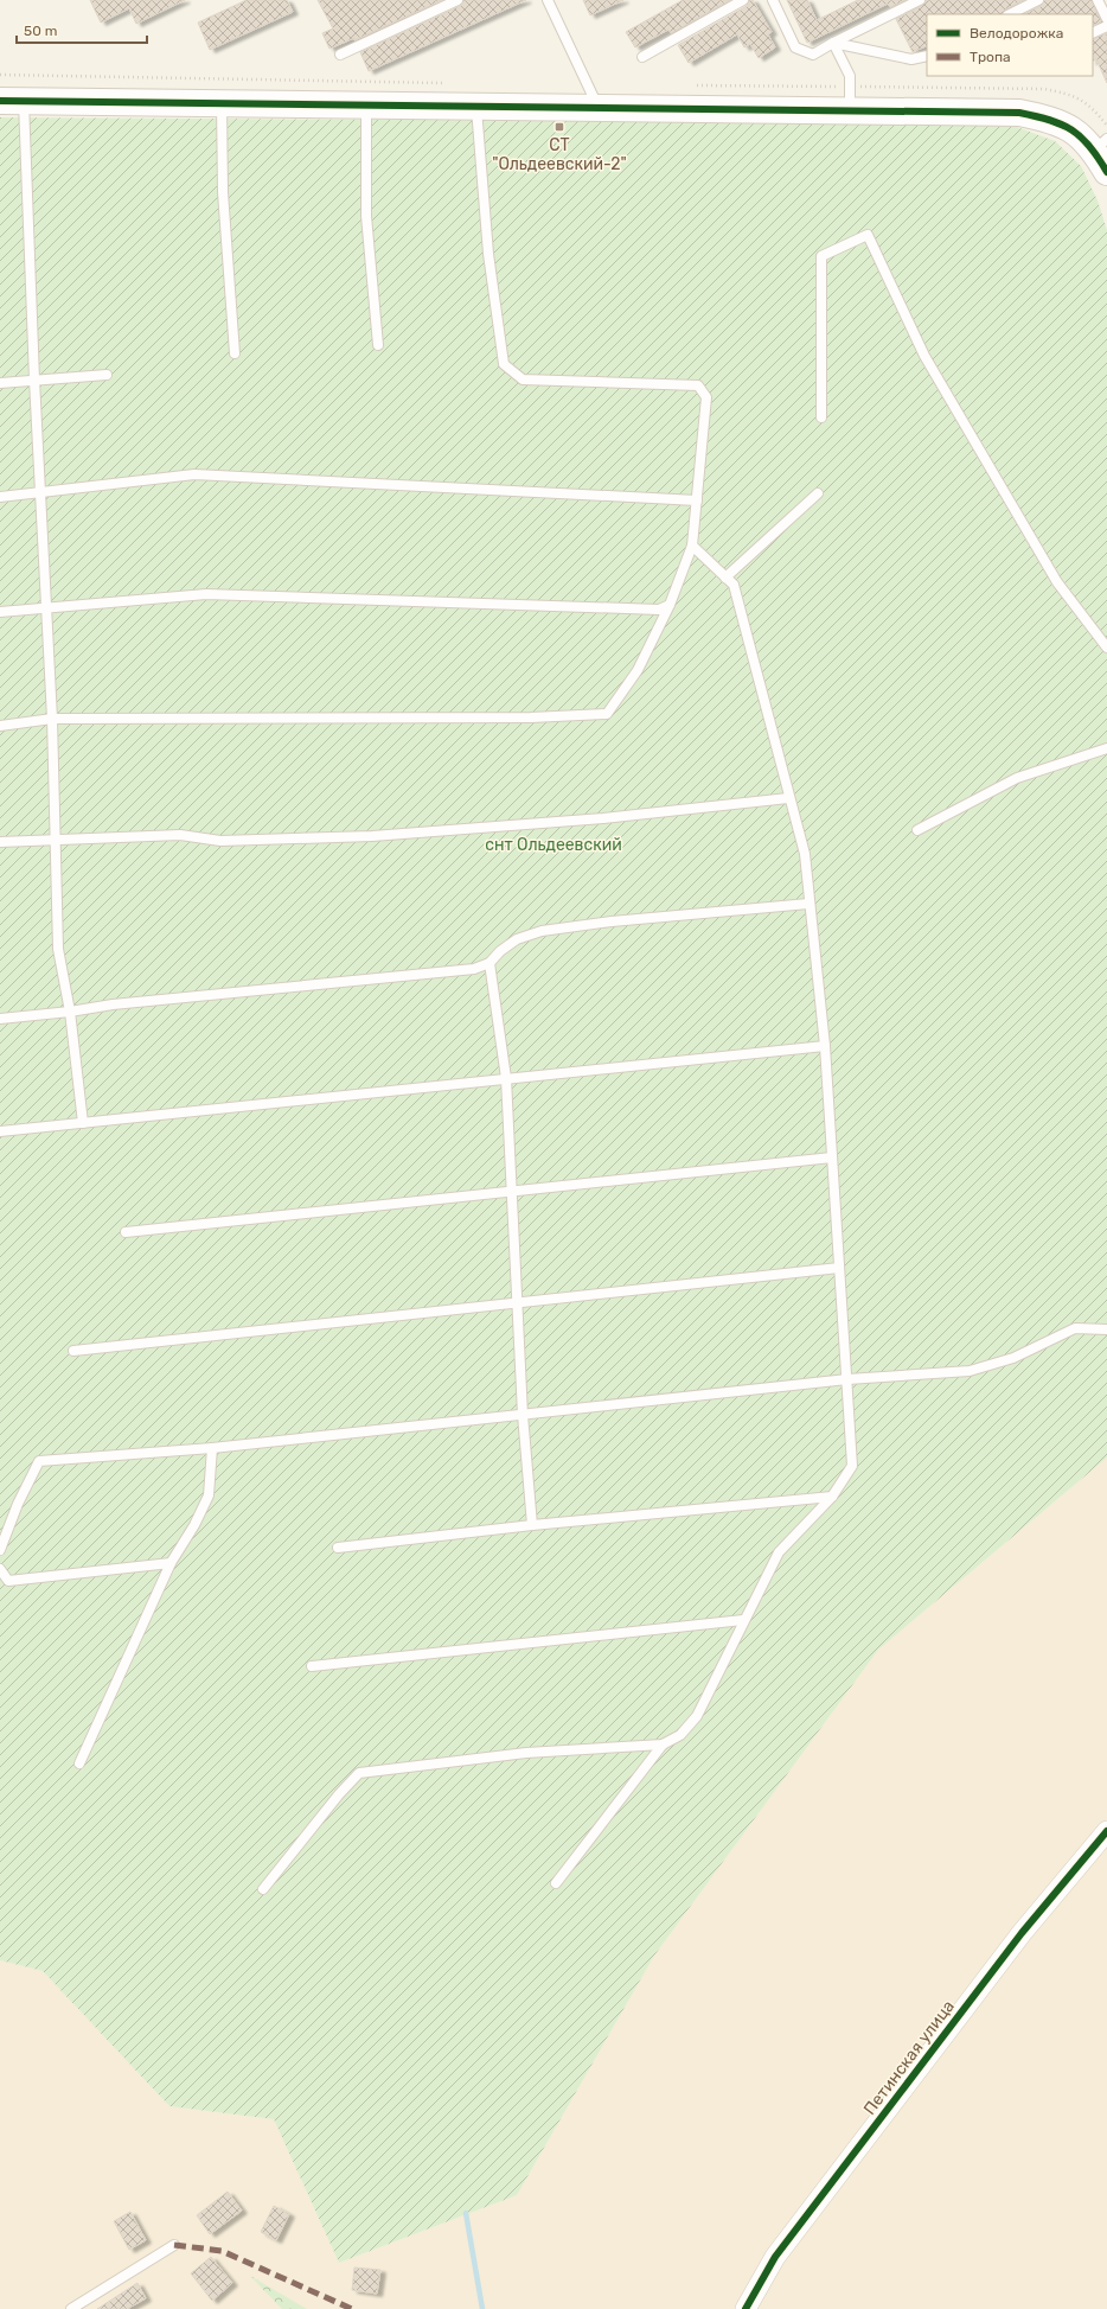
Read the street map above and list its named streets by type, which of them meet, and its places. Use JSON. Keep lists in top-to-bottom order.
{
  "streets": {
    "street": ["Петинская улица"]
  },
  "parks": ["снт Ольдеевский"],
  "places": {
    "transit": ["СТ \"Ольдеевский-2\""]
  },
  "legend": ["Велодорожка", "Тропа"],
  "scale_bar": "50 m"
}
